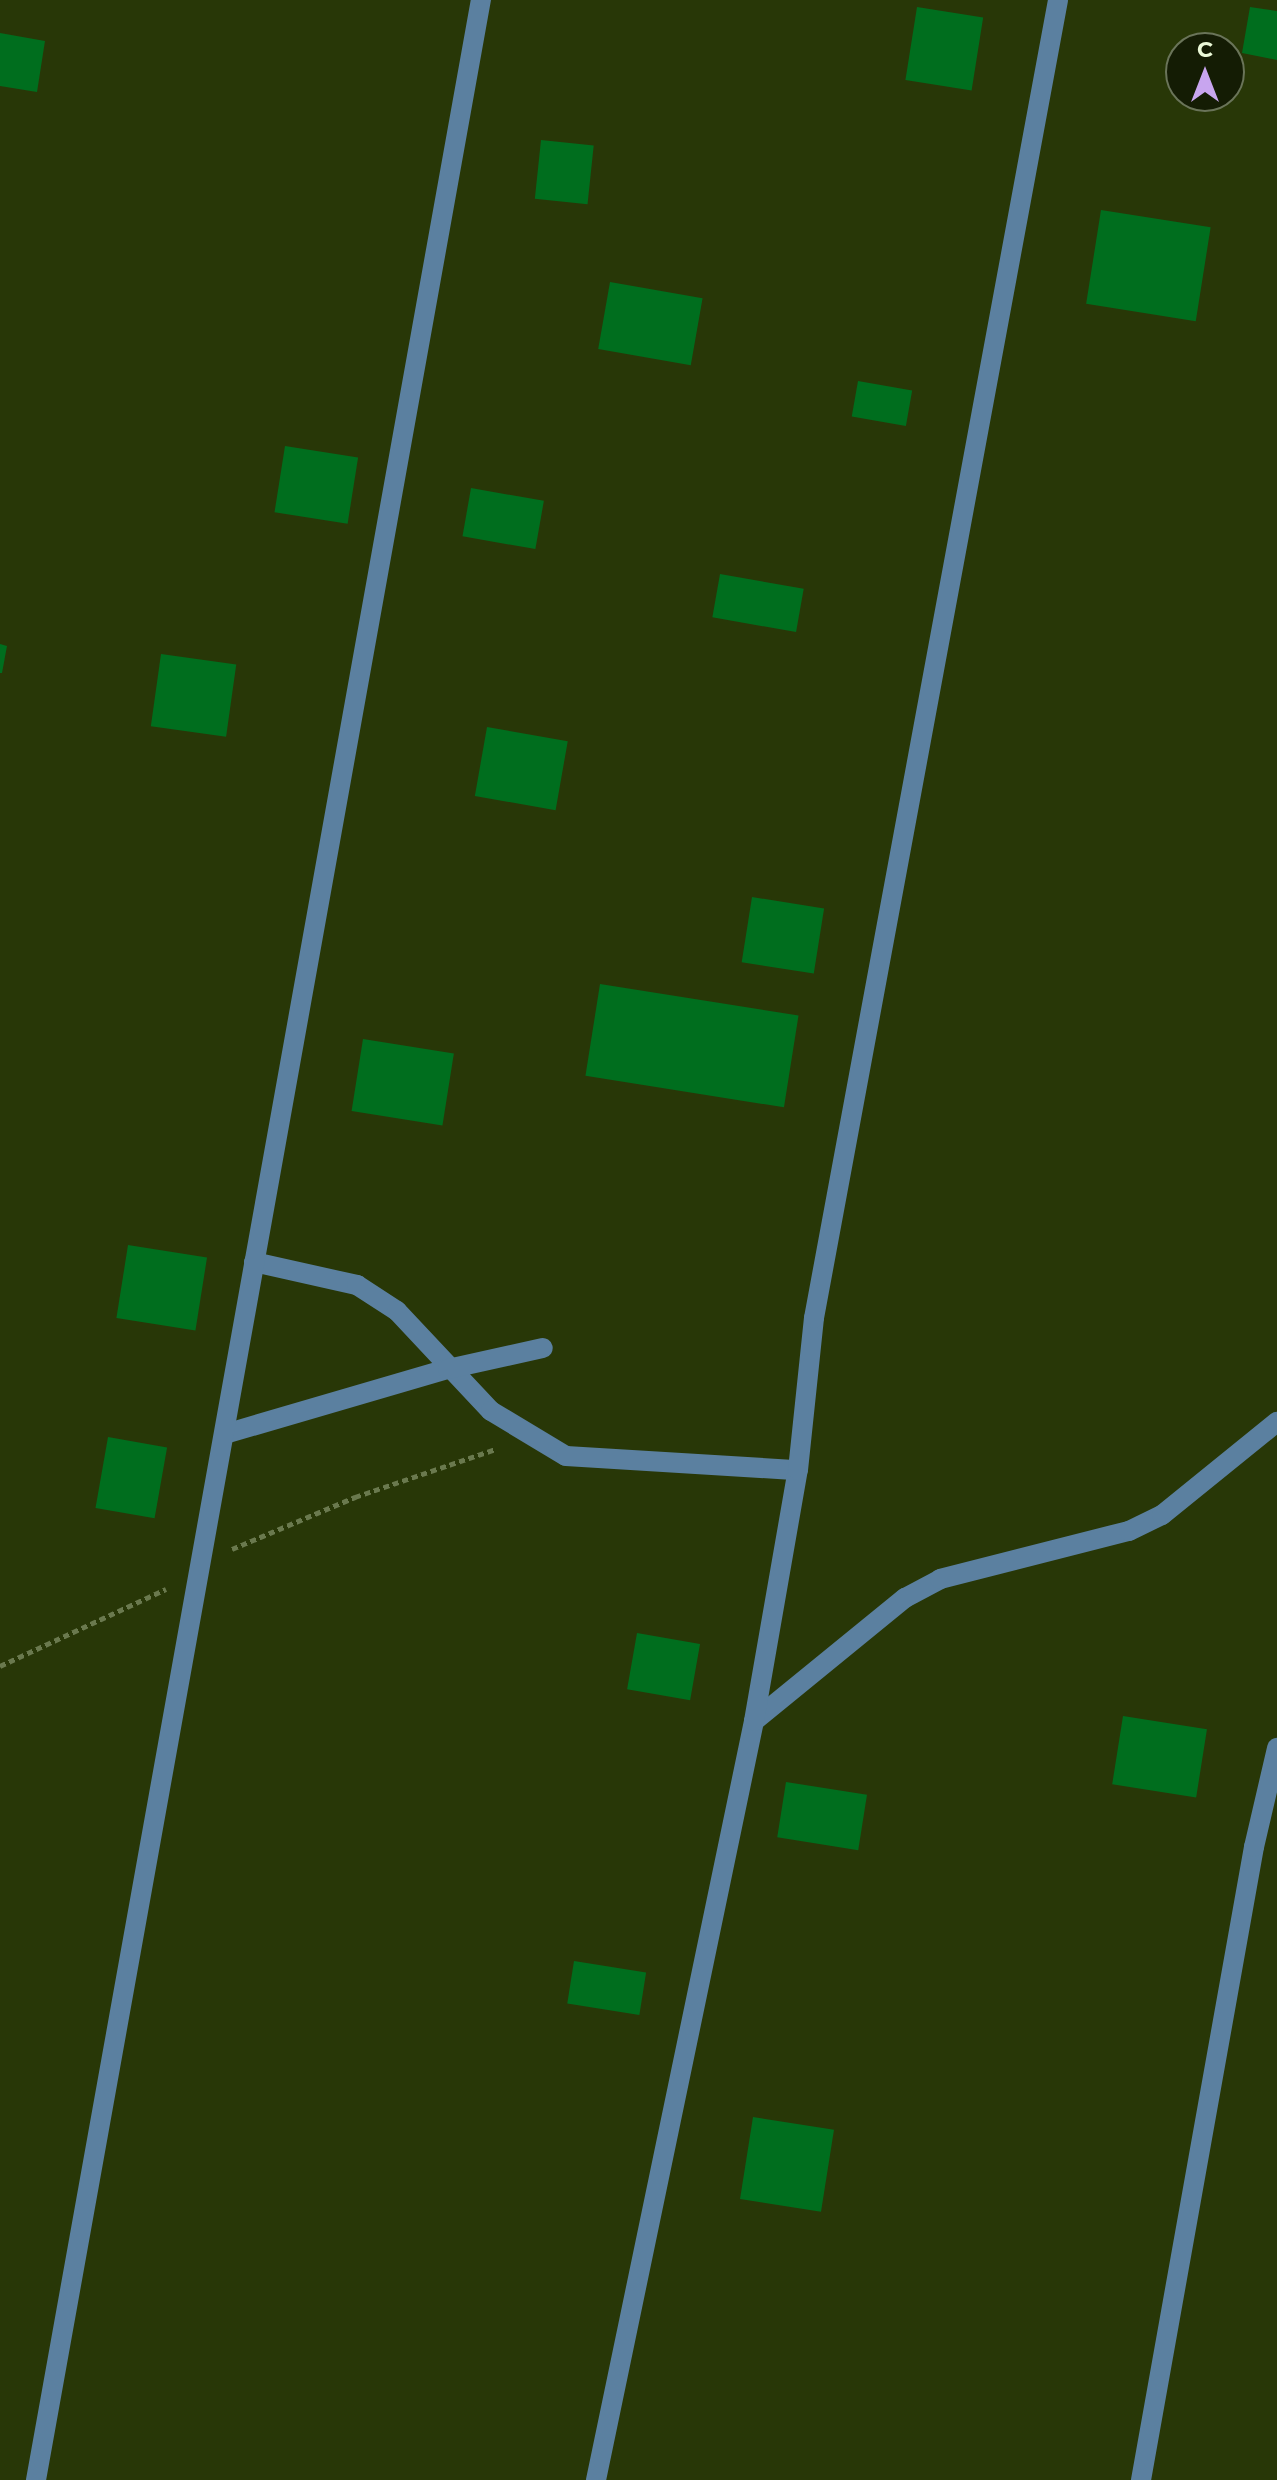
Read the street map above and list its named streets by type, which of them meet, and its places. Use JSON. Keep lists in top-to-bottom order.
{
  "north": "top"
}
